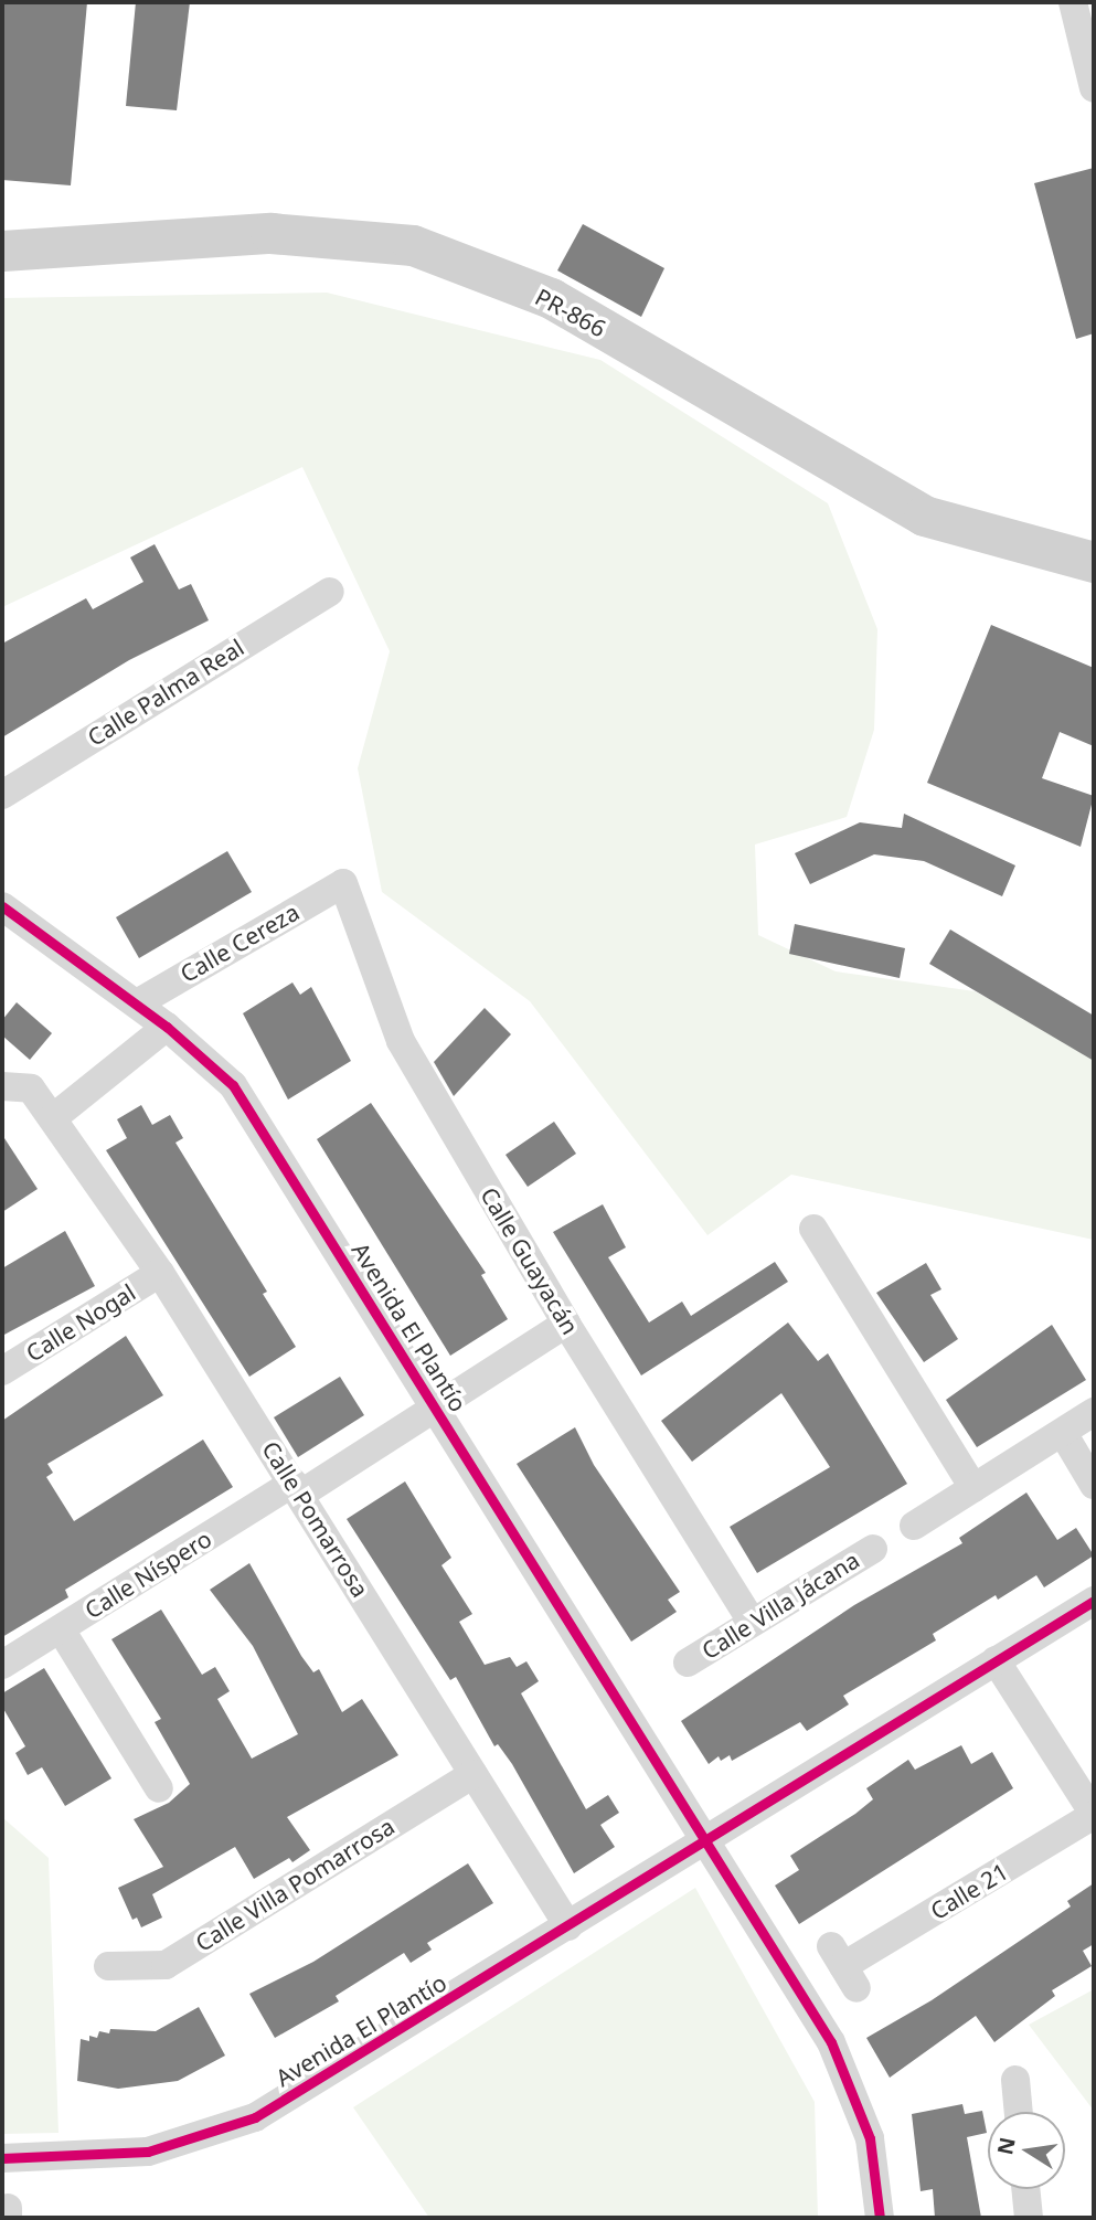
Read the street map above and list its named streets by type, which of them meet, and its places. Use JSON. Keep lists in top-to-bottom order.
{
  "streets": {
    "street": [
      "PR-866",
      "Calle Palma Real",
      "Calle Cereza",
      "Calle Guayacán",
      "Calle Nogal",
      "Avenida El Plantío",
      "Calle Pomarrosa",
      "Calle Níspero",
      "Calle Villa Jácana",
      "Calle Villa Pomarrosa",
      "Calle 21"
    ]
  },
  "crossings": [
    ["Calle Cereza", "Calle Guayacán"],
    ["Calle Cereza", "Avenida El Plantío"],
    ["Calle Guayacán", "Calle Níspero"],
    ["Calle Guayacán", "Calle Villa Jácana"],
    ["Calle Nogal", "Calle Pomarrosa"],
    ["Avenida El Plantío", "Calle Pomarrosa"],
    ["Avenida El Plantío", "Calle Níspero"],
    ["Calle Pomarrosa", "Calle Níspero"],
    ["Calle Pomarrosa", "Calle Villa Pomarrosa"]
  ],
  "north": "left"
}
